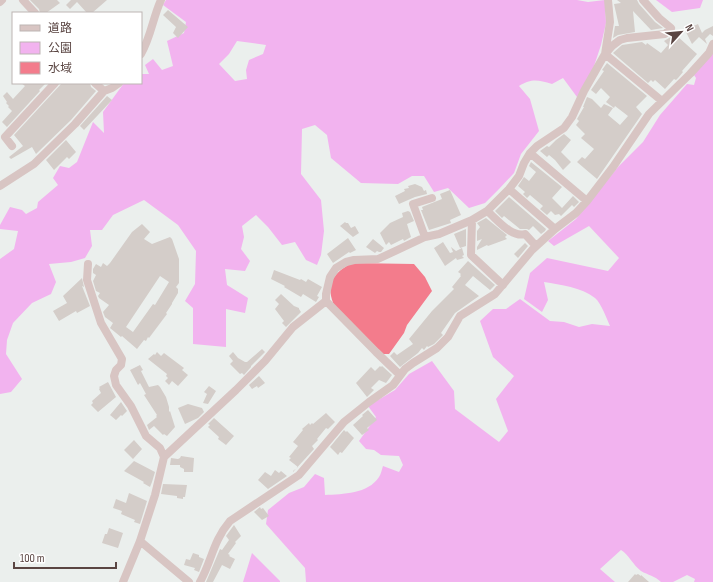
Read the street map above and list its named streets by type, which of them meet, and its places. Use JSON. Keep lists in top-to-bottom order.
{
  "legend": ["道路", "公園", "水域"],
  "scale_bar": "100 m",
  "north": "top right"
}
